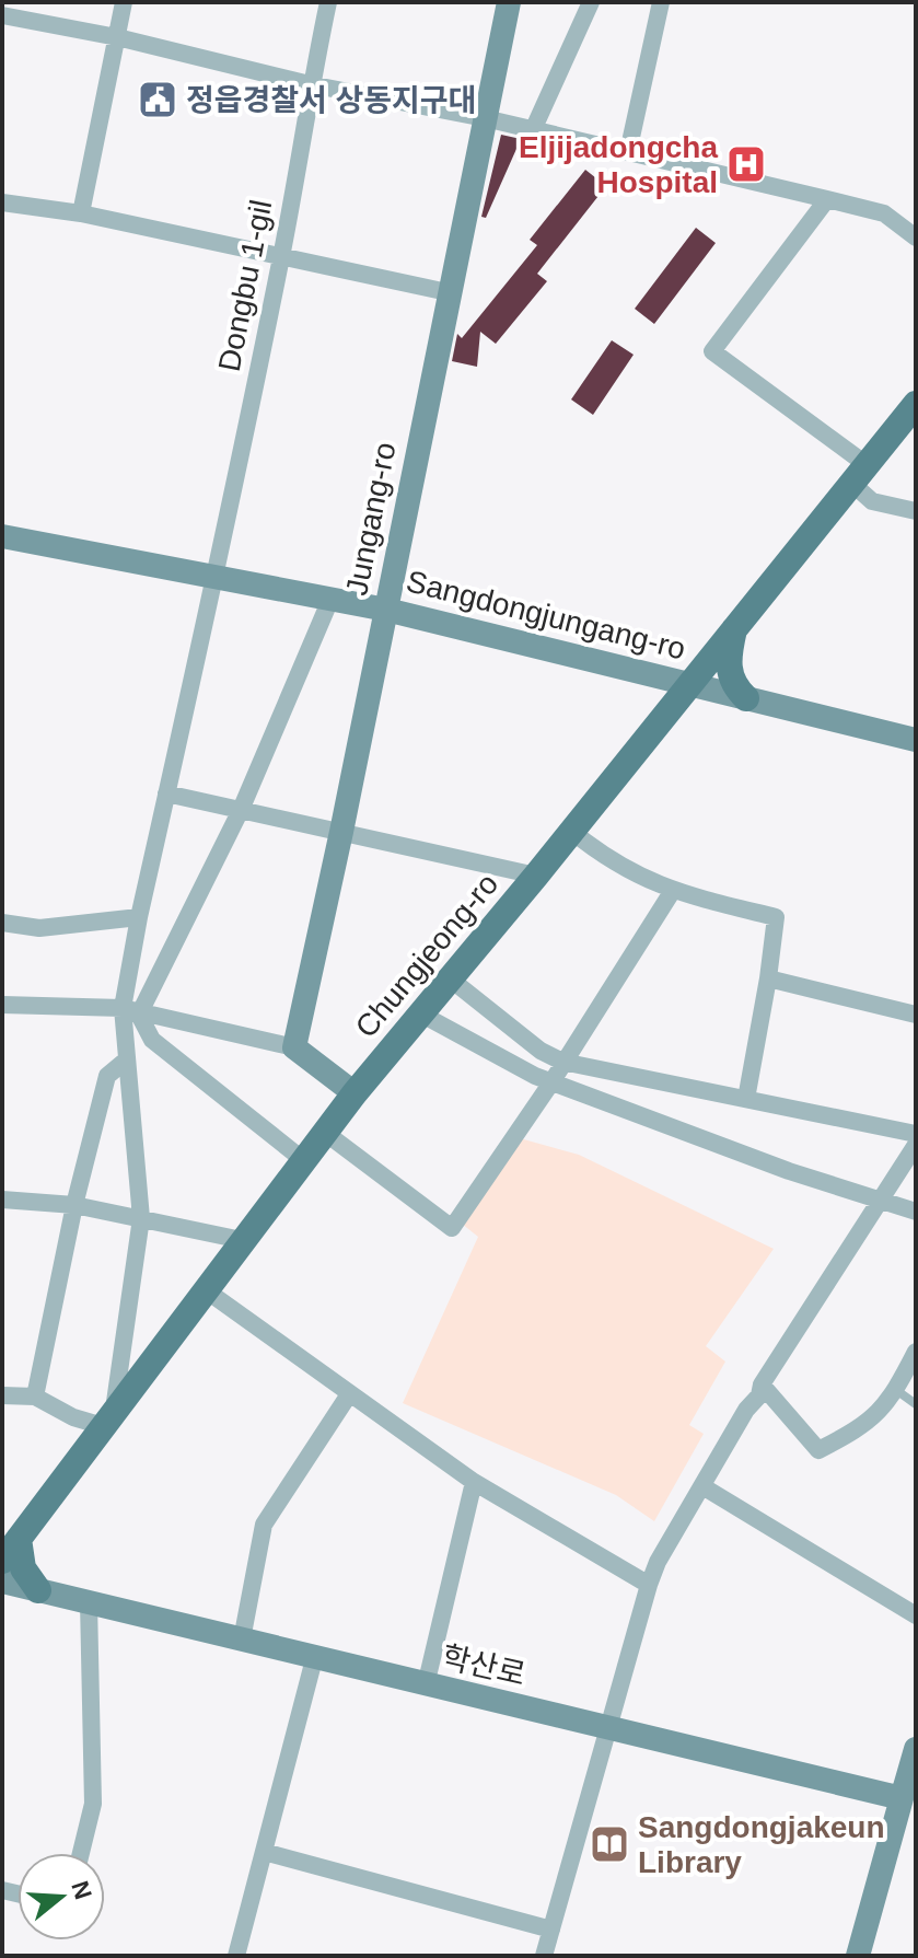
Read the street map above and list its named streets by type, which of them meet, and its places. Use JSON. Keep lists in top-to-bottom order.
{
  "streets": {
    "main road": ["Chungjeong-ro"],
    "street": [
      "Dongbu 1-gil",
      "Jungang-ro",
      "Sangdongjungang-ro",
      "학산로"
    ]
  },
  "crossings": [
    ["Dongbu 1-gil", "Sangdongjungang-ro"],
    ["Dongbu 1-gil", "Chungjeong-ro"],
    ["Jungang-ro", "Sangdongjungang-ro"],
    ["Sangdongjungang-ro", "Chungjeong-ro"]
  ],
  "places": {
    "public building": ["정읍경찰서 상동지구대"],
    "hospital": ["Eljijadongcha Hospital"],
    "library": ["Sangdongjakeun Library"]
  },
  "north": "right"
}
